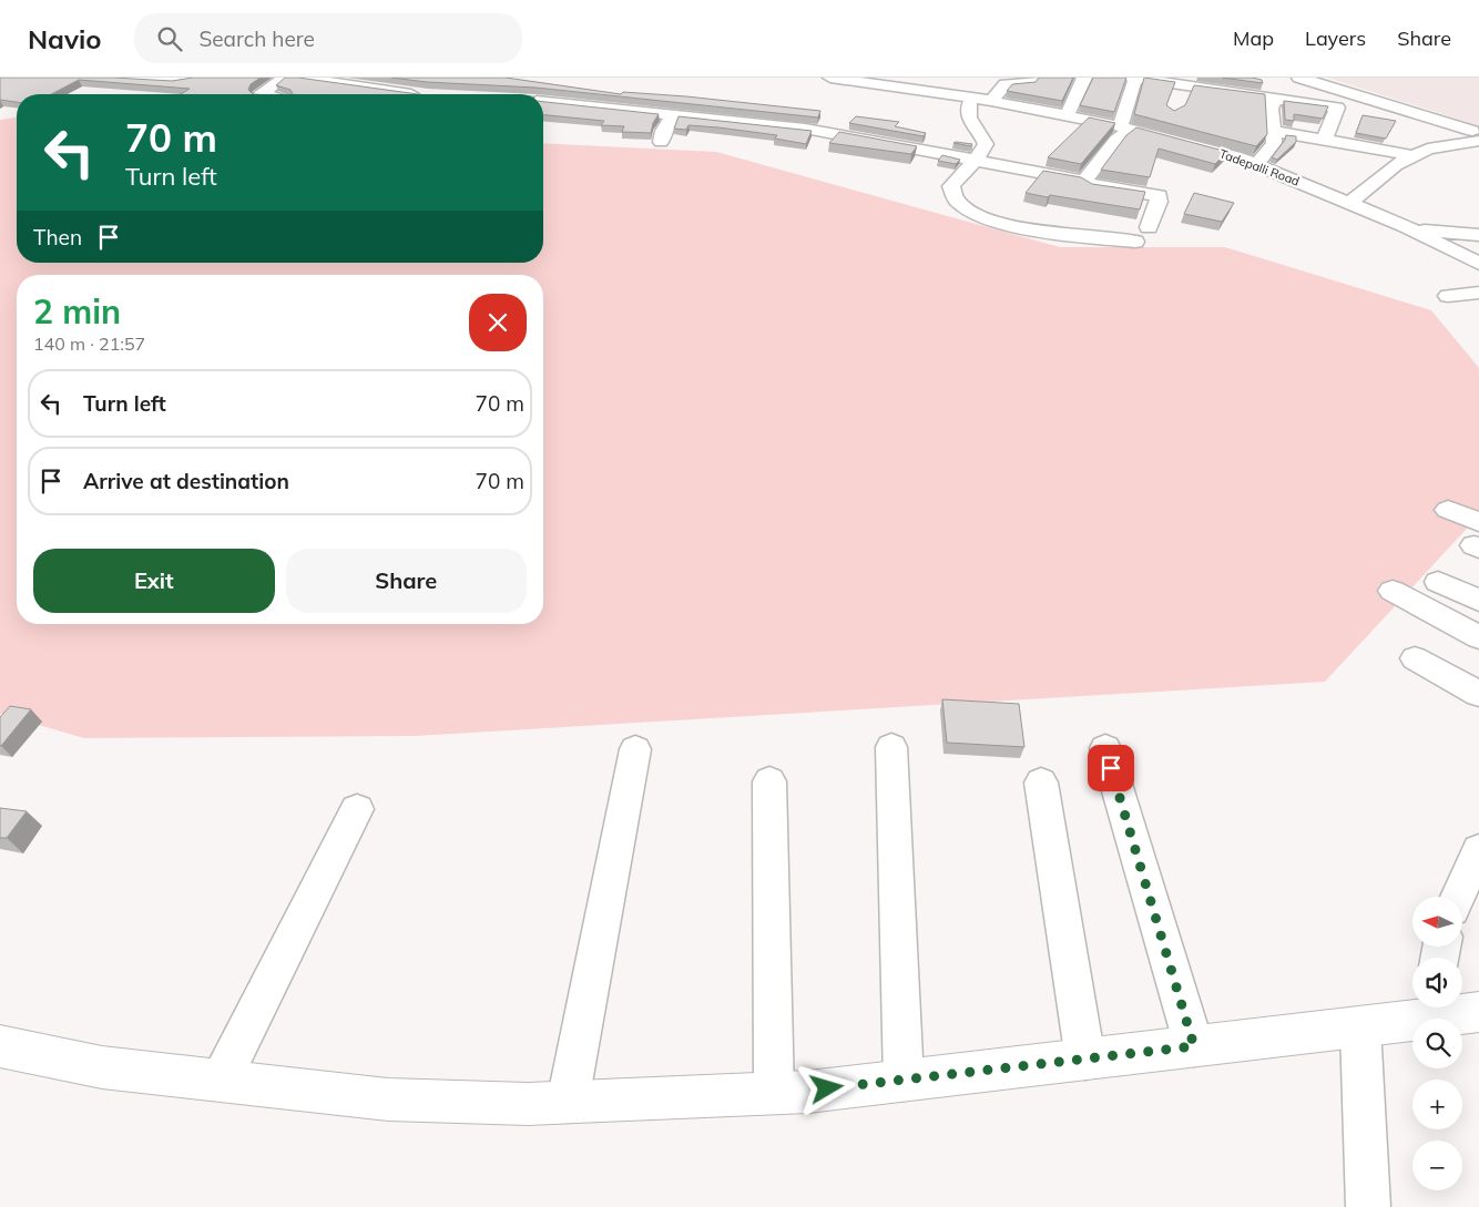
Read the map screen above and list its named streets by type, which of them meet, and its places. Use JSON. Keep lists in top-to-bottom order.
{
  "streets": {
    "street": ["Tadepalli Road"]
  },
  "north": "left",
  "page": {
    "header": "Navio",
    "search": "Search here",
    "nav": ["Map", "Layers", "Share"],
    "turn": ["70 m", "Turn left"],
    "then": "Then",
    "heading": ["2 min", "140 m · 21:57"],
    "list": [
      {
        "name": "Turn left",
        "value": "70 m"
      },
      {
        "name": "Arrive at destination",
        "value": "70 m"
      }
    ],
    "buttons": ["Exit", "Share"],
    "map_buttons": ["+", "−"]
  }
}
